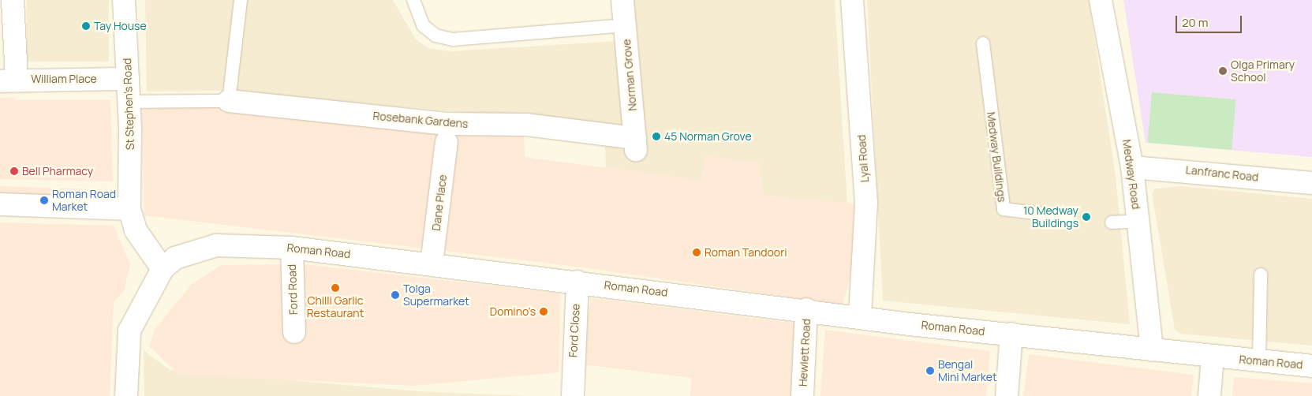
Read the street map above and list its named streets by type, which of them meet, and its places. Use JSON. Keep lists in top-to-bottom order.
{
  "streets": {
    "street": [
      "Norman Grove",
      "William Place",
      "St Stephen's Road",
      "Rosebank Gardens",
      "Lyal Road",
      "Lanfranc Road",
      "Medway Road",
      "Dane Place",
      "Roman Road",
      "Ford Road",
      "Ford Close",
      "Hewlett Road"
    ],
    "lane": ["Medway Buildings"]
  },
  "crossings": [
    ["Norman Grove", "Rosebank Gardens"],
    ["William Place", "St Stephen's Road"],
    ["Lyal Road", "Roman Road"],
    ["Lanfranc Road", "Medway Road"],
    ["Medway Road", "Roman Road"],
    ["Dane Place", "Roman Road"],
    ["Roman Road", "Ford Road"],
    ["Roman Road", "Ford Close"],
    ["Roman Road", "Hewlett Road"]
  ],
  "places": [
    "Tay House",
    "Olga Primary School",
    "45 Norman Grove",
    "Bell Pharmacy",
    "Roman Road Market",
    "10 Medway Buildings",
    "Roman Tandoori",
    "Chilli Garlic Restaurant",
    "Tolga Supermarket",
    "Domino's",
    "Bengal Mini Market"
  ],
  "scale_bar": "20 m"
}
